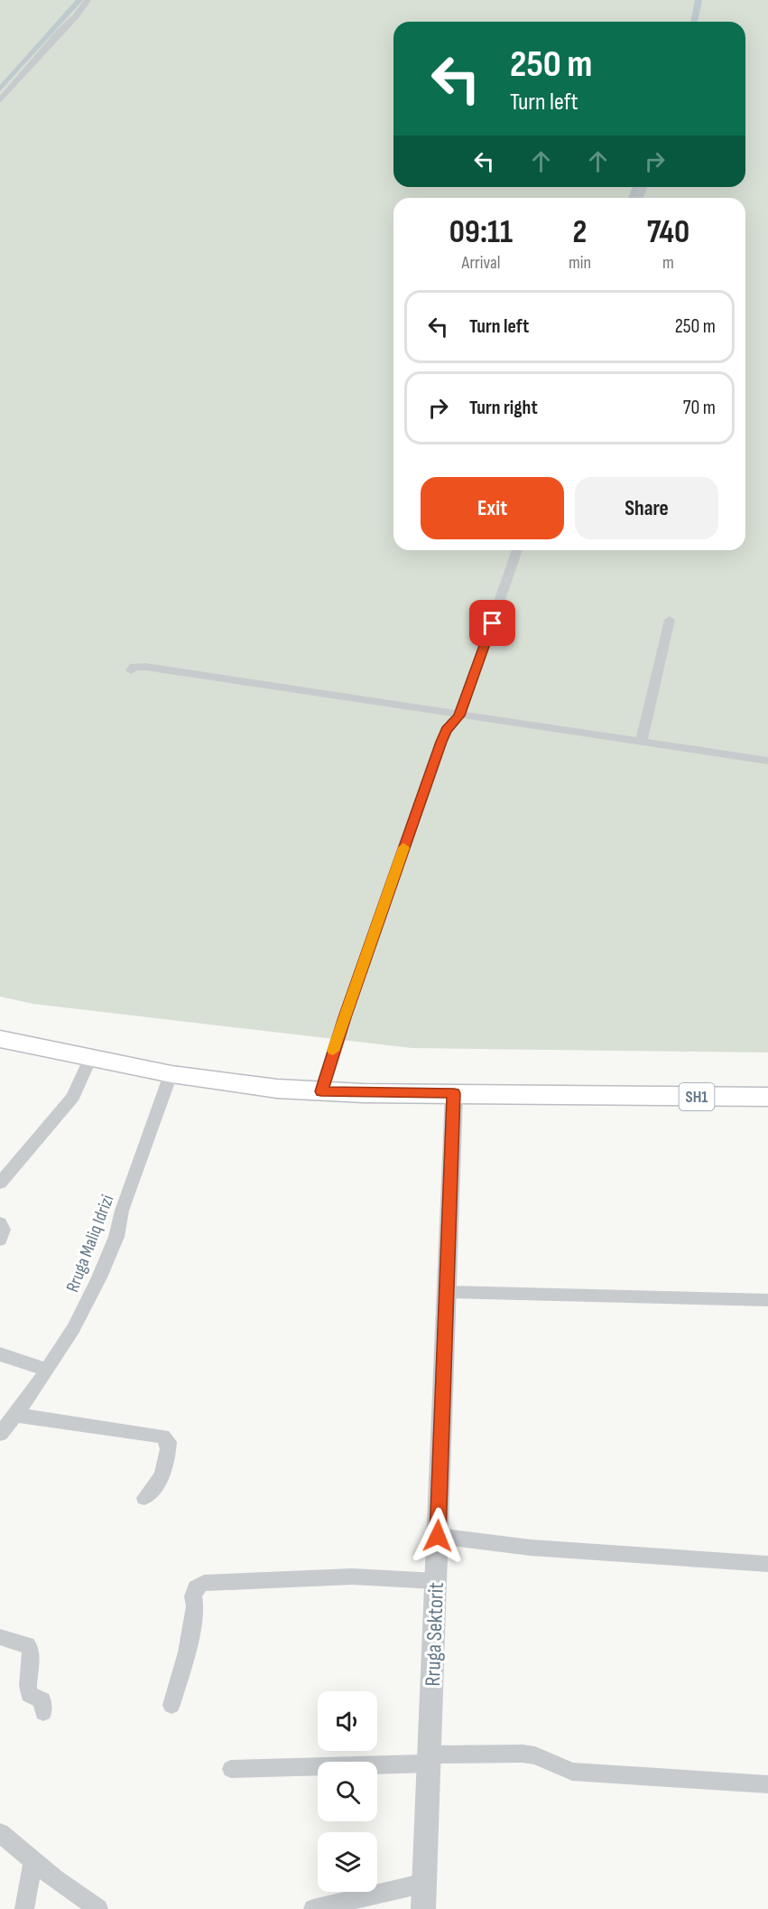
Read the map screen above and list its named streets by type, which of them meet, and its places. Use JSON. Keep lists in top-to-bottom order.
{
  "streets": {
    "main road": ["SH1"],
    "street": ["Rruga Maliq Idrizi", "Rruga Sektorit"]
  },
  "crossings": [
    ["SH1", "Rruga Maliq Idrizi"],
    ["SH1", "Rruga Sektorit"]
  ],
  "page": {
    "turn": ["250 m", "Turn left"],
    "eta": [
      "09:11",
      "Arrival",
      "2",
      "min",
      "740",
      "m"
    ],
    "list": [
      {
        "name": "Turn left",
        "value": "250 m"
      },
      {
        "name": "Turn right",
        "value": "70 m"
      }
    ],
    "buttons": ["Exit", "Share"]
  }
}
